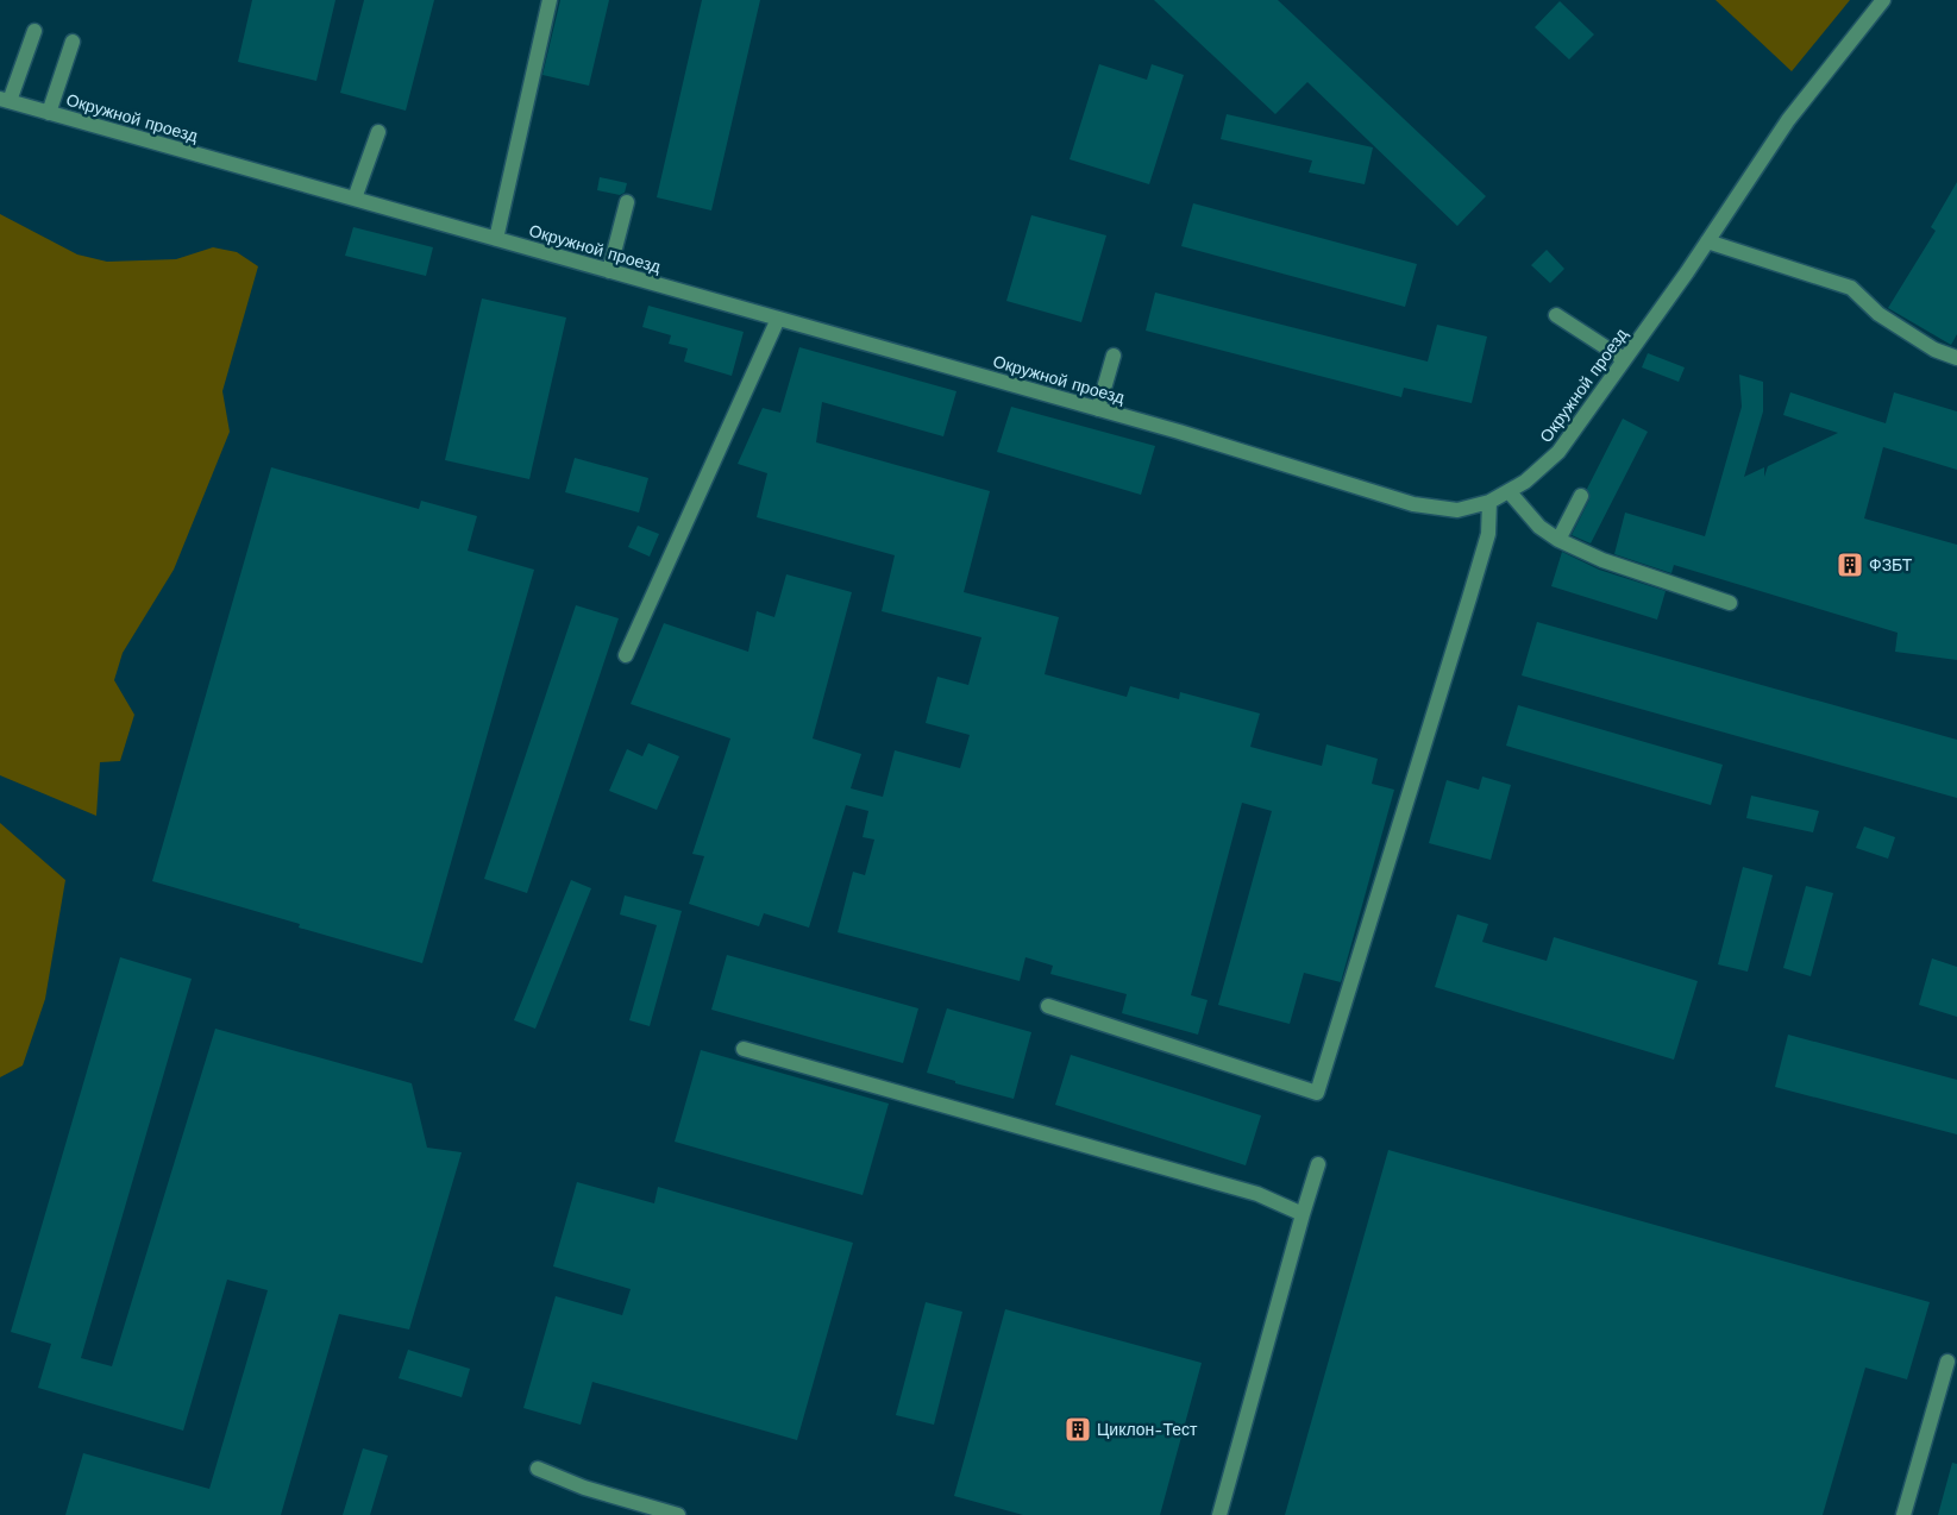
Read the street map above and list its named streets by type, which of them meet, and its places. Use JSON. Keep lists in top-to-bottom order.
{
  "streets": {
    "street": ["Окружной проезд"]
  },
  "places": {
    "building": ["ФЗБТ", "Циклон-Тест"]
  }
}
